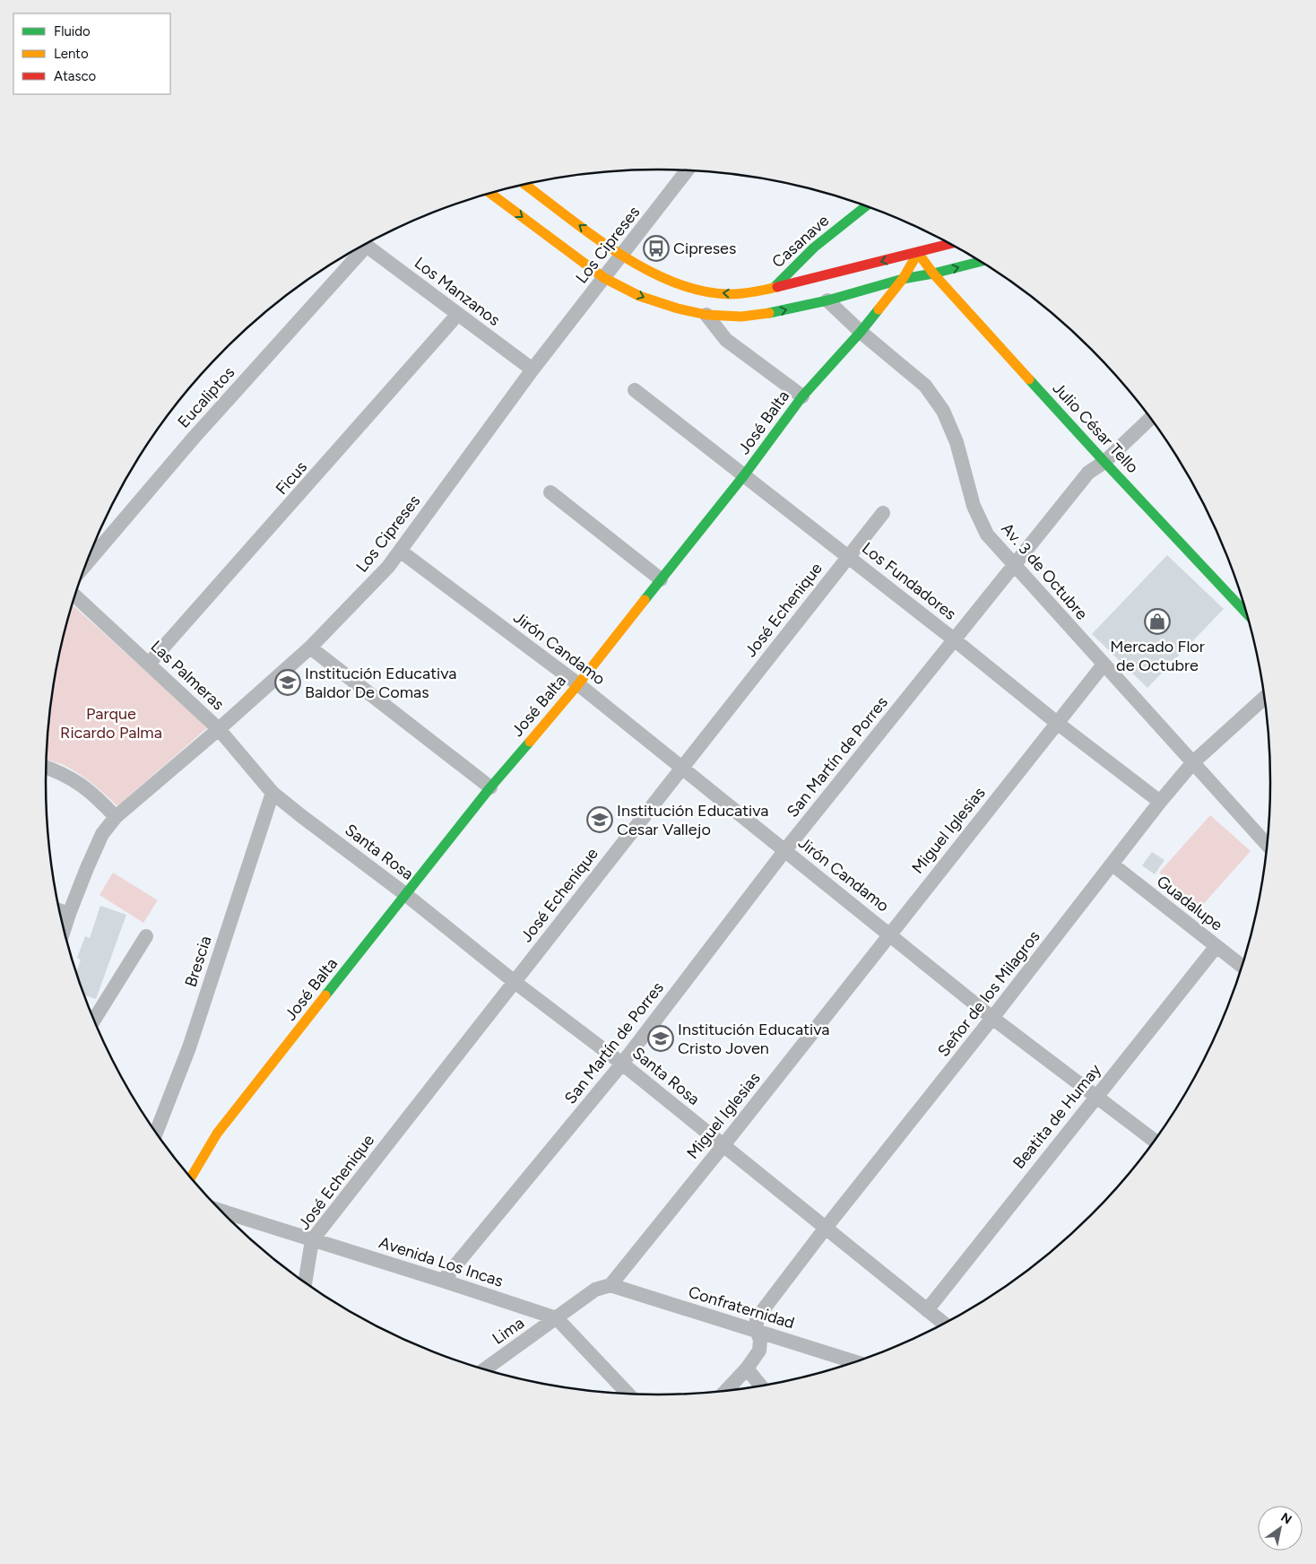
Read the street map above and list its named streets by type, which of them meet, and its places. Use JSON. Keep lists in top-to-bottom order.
{
  "streets": {
    "street": [
      "Casanave",
      "Los Cipreses",
      "Los Manzanos",
      "Eucaliptos",
      "José Balta",
      "Julio César Tello",
      "Ficus",
      "Av. 3 de Octubre",
      "Los Fundadores",
      "José Echenique",
      "Jirón Candamo",
      "Las Palmeras",
      "San Martín de Porres",
      "Miguel Iglesias",
      "Santa Rosa",
      "Guadalupe",
      "Brescia",
      "Señor de los Milagros",
      "Beatita de Humay",
      "Avenida Los Incas",
      "Confraternidad",
      "Lima"
    ]
  },
  "crossings": [
    ["Los Cipreses", "Los Manzanos"],
    ["Los Cipreses", "Jirón Candamo"],
    ["Los Cipreses", "Las Palmeras"],
    ["Los Manzanos", "Ficus"],
    ["José Balta", "Julio César Tello"],
    ["José Balta", "Av. 3 de Octubre"],
    ["José Balta", "Los Fundadores"],
    ["José Balta", "Jirón Candamo"],
    ["José Balta", "Santa Rosa"],
    ["Julio César Tello", "San Martín de Porres"],
    ["Ficus", "Las Palmeras"],
    ["Av. 3 de Octubre", "San Martín de Porres"],
    ["Av. 3 de Octubre", "Miguel Iglesias"],
    ["Av. 3 de Octubre", "Señor de los Milagros"],
    ["Los Fundadores", "José Echenique"],
    ["Los Fundadores", "San Martín de Porres"],
    ["Los Fundadores", "Miguel Iglesias"],
    ["Los Fundadores", "Señor de los Milagros"],
    ["José Echenique", "Jirón Candamo"],
    ["José Echenique", "Santa Rosa"],
    ["José Echenique", "Avenida Los Incas"],
    ["Jirón Candamo", "San Martín de Porres"],
    ["Jirón Candamo", "Miguel Iglesias"],
    ["Jirón Candamo", "Señor de los Milagros"],
    ["Jirón Candamo", "Beatita de Humay"],
    ["Las Palmeras", "Santa Rosa"],
    ["Las Palmeras", "Brescia"],
    ["San Martín de Porres", "Santa Rosa"],
    ["San Martín de Porres", "Avenida Los Incas"],
    ["Miguel Iglesias", "Santa Rosa"],
    ["Miguel Iglesias", "Avenida Los Incas"],
    ["Miguel Iglesias", "Confraternidad"],
    ["Miguel Iglesias", "Lima"],
    ["Santa Rosa", "Brescia"],
    ["Santa Rosa", "Señor de los Milagros"],
    ["Santa Rosa", "Beatita de Humay"],
    ["Guadalupe", "Señor de los Milagros"],
    ["Guadalupe", "Beatita de Humay"],
    ["Señor de los Milagros", "Confraternidad"],
    ["Avenida Los Incas", "Lima"]
  ],
  "parks": ["Parque Ricardo Palma"],
  "places": {
    "bus stop": ["Cipreses"],
    "shop": ["Mercado Flor de Octubre"],
    "school or university": ["Institución Educativa Baldor De Comas", "Institución Educativa Cesar Vallejo", "Institución Educativa Cristo Joven"]
  },
  "legend": ["Fluido", "Lento", "Atasco"],
  "north": "top right"
}
